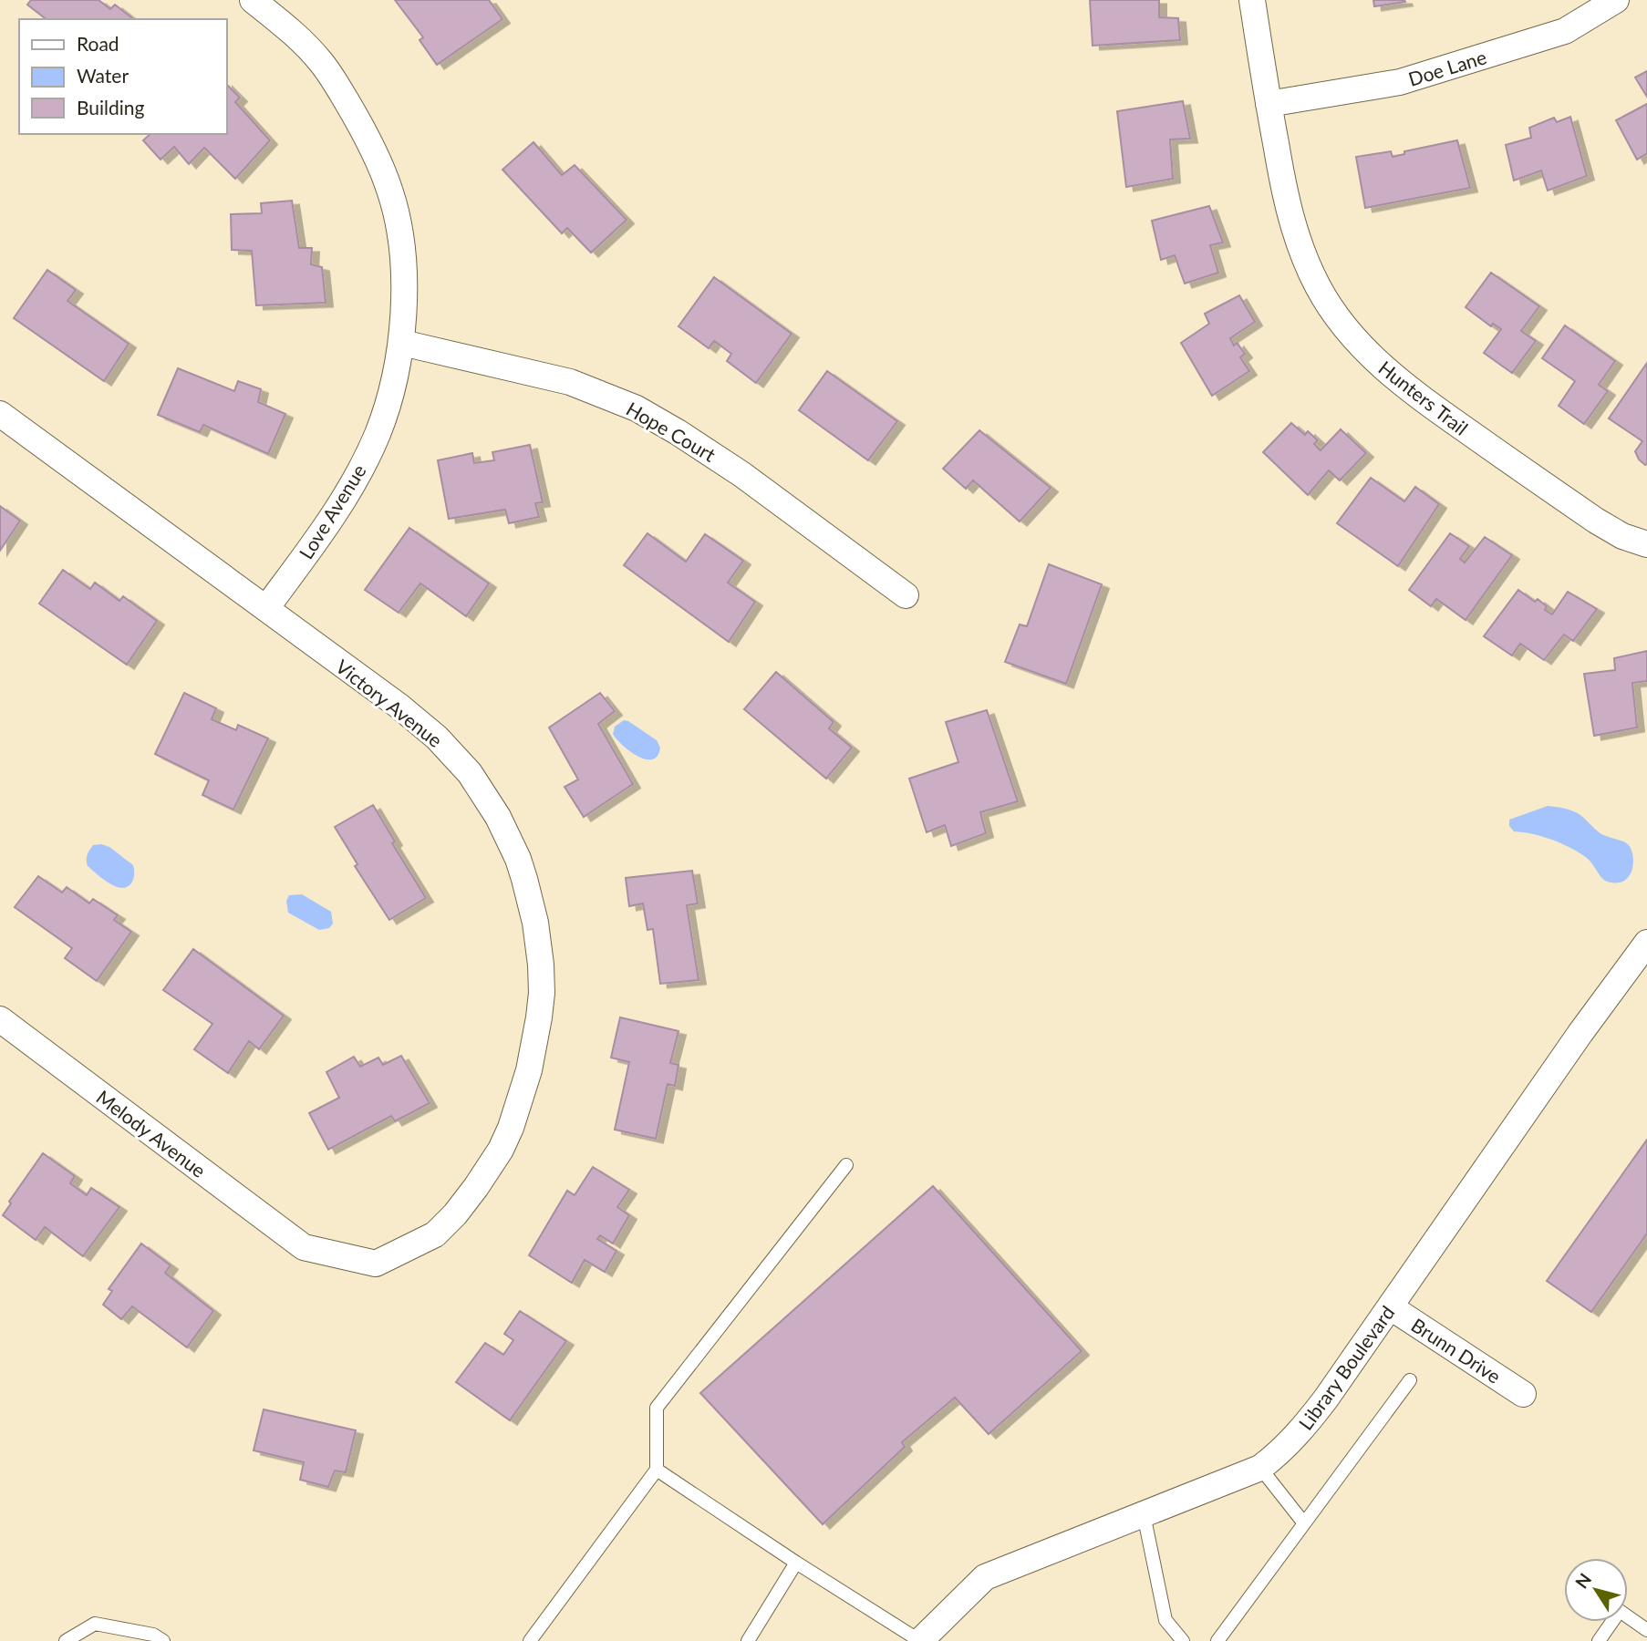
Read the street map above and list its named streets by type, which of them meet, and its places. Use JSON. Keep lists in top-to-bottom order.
{
  "streets": {
    "street": [
      "Doe Lane",
      "Hunters Trail",
      "Hope Court",
      "Love Avenue",
      "Victory Avenue",
      "Melody Avenue",
      "Brunn Drive",
      "Library Boulevard"
    ]
  },
  "crossings": [
    ["Doe Lane", "Hunters Trail"],
    ["Hope Court", "Love Avenue"],
    ["Love Avenue", "Victory Avenue"],
    ["Victory Avenue", "Melody Avenue"],
    ["Brunn Drive", "Library Boulevard"]
  ],
  "legend": ["Road", "Water", "Building"],
  "north": "top left"
}
